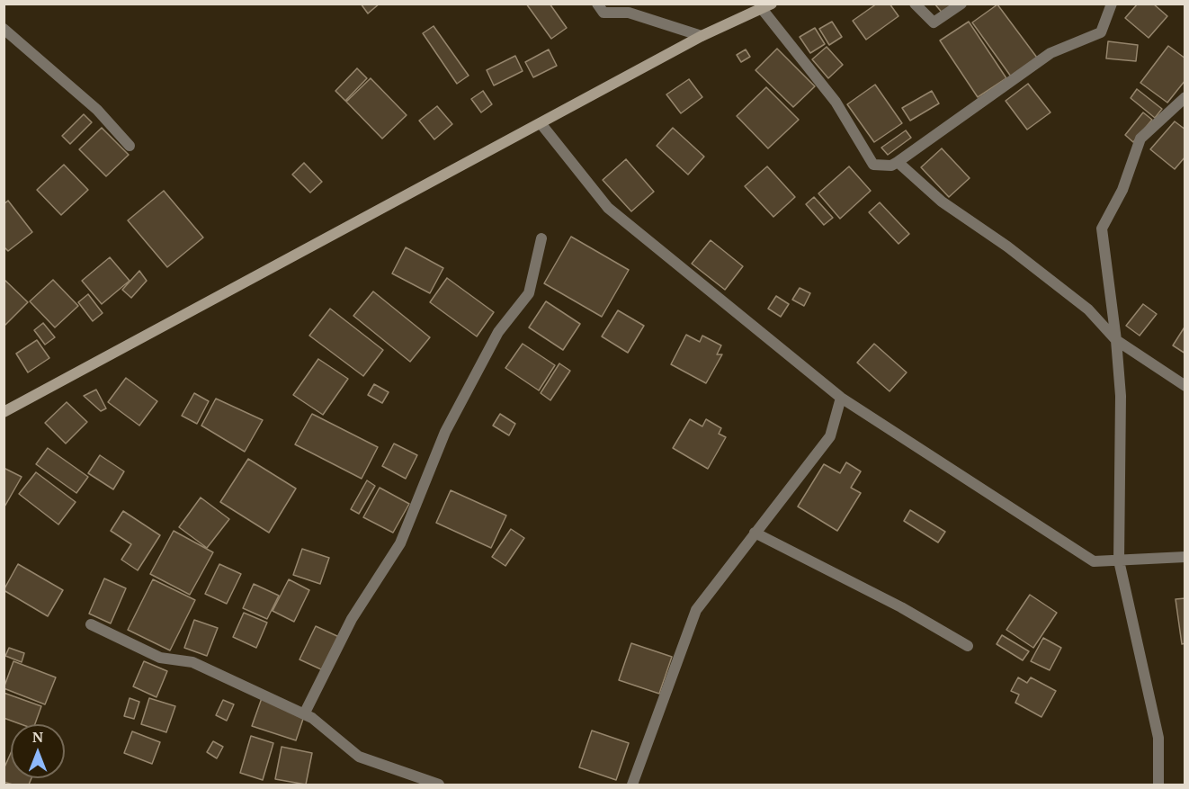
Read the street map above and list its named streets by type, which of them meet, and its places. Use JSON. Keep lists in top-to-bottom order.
{
  "north": "top"
}
